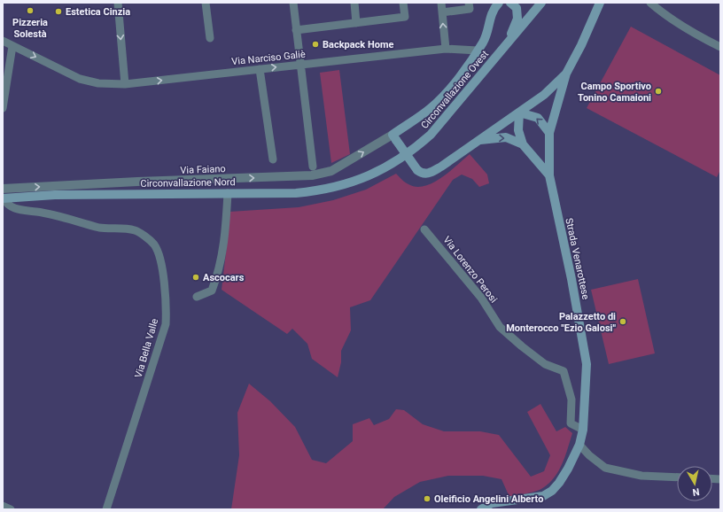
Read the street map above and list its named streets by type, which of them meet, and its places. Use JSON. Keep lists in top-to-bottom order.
{
  "streets": {
    "main road": ["Circonvallazione Ovest", "Circonvallazione Nord", "Strada Venarottese"],
    "street": [
      "Via Narciso Galiè",
      "Via Faiano",
      "Via Lorenzo Perosi",
      "Via Bella Valle"
    ]
  },
  "crossings": [
    ["Circonvallazione Ovest", "Circonvallazione Nord"],
    ["Via Faiano", "Strada Venarottese"],
    ["Circonvallazione Nord", "Via Bella Valle"],
    ["Strada Venarottese", "Via Lorenzo Perosi"]
  ],
  "one_way": ["Via Narciso Galiè", "Via Faiano"],
  "places": [
    "Pizzeria Solestà",
    "Estetica Cinzia",
    "Backpack Home",
    "Campo Sportivo Tonino Camaioni",
    "Ascocars",
    "Palazzetto di Monterocco \"Ezio Galosi\"",
    "Oleificio Angelini Alberto"
  ],
  "north": "bottom"
}
